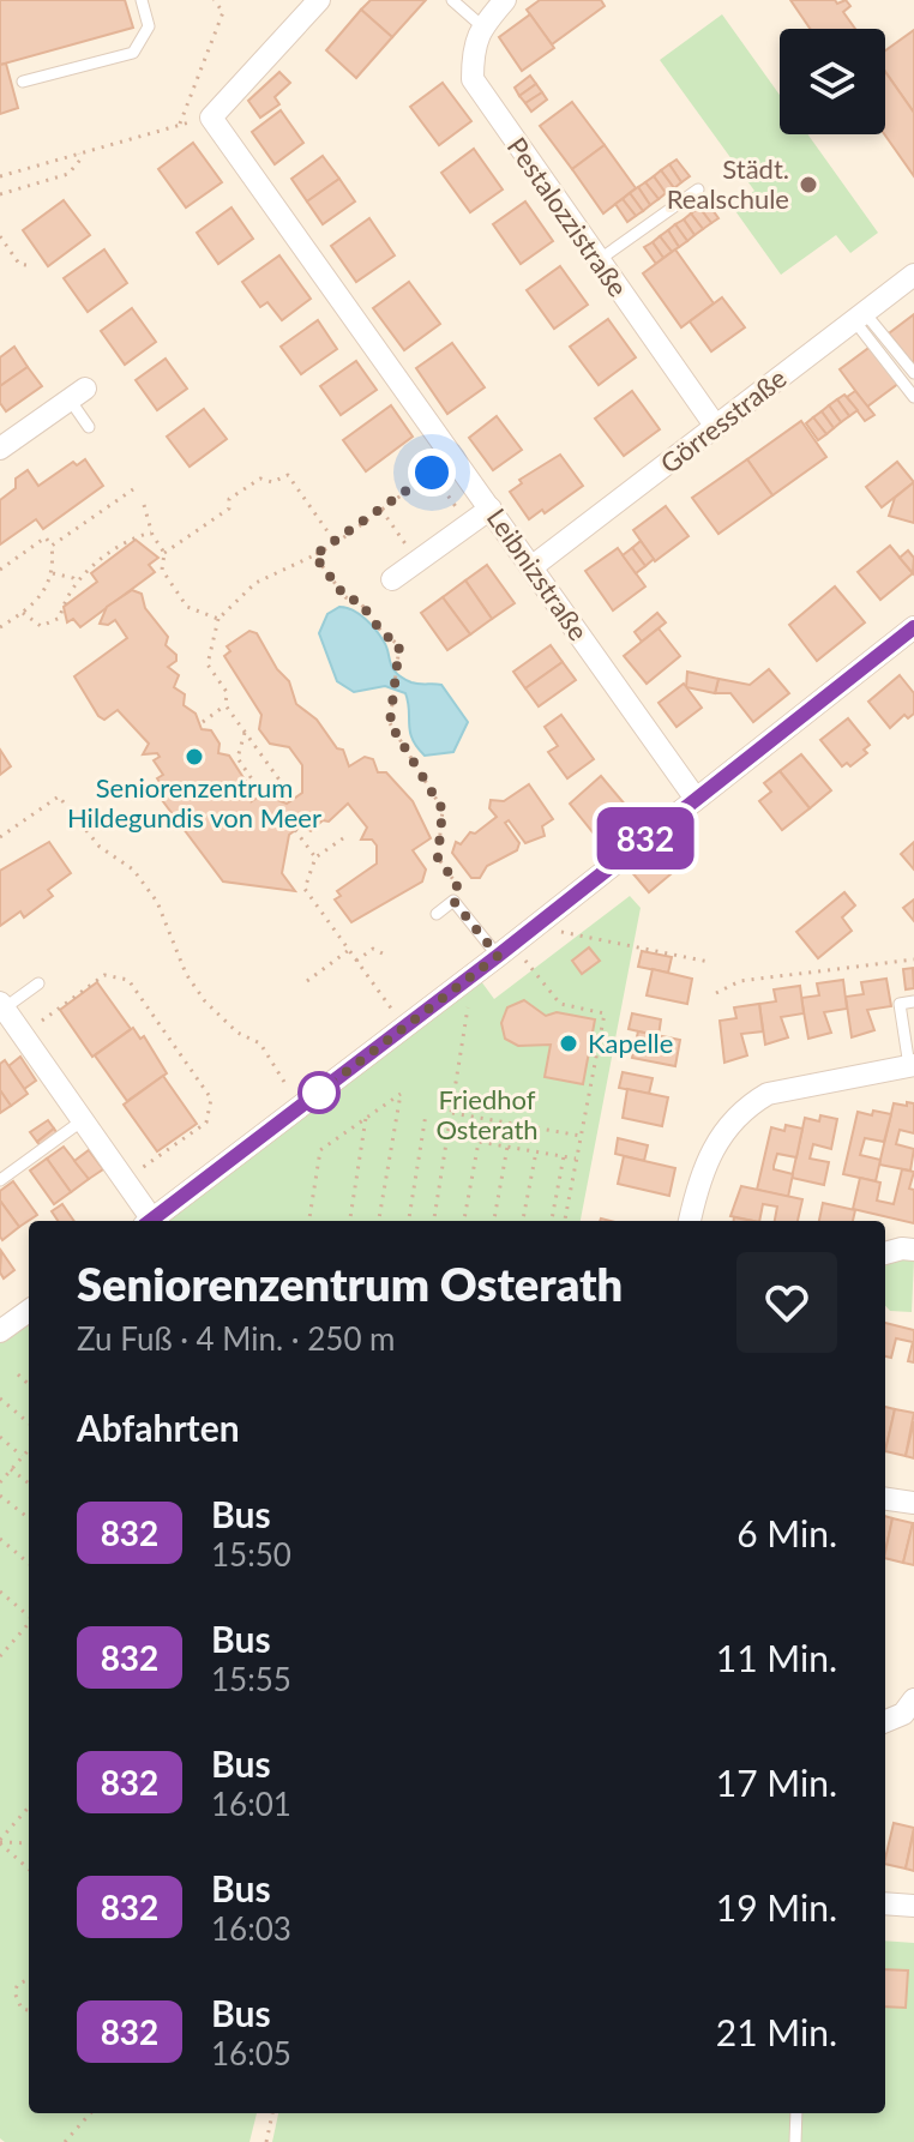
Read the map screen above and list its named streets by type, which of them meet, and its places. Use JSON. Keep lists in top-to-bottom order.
{
  "streets": {
    "street": ["Pestalozzistraße", "Görresstraße", "Leibnizstraße"]
  },
  "crossings": [
    ["Pestalozzistraße", "Görresstraße"],
    ["Görresstraße", "Leibnizstraße"]
  ],
  "parks": ["Friedhof Osterath"],
  "places": ["Städt. Realschule", "Seniorenzentrum Hildegundis von Meer", "Kapelle"],
  "lines": ["bus line 832"],
  "page": {
    "on_map": "832",
    "heading": [
      ["Seniorenzentrum Osterath", "Zu Fuß · 4 Min. · 250 m"],
      "Abfahrten"
    ],
    "list": [
      {
        "mark": "832",
        "name": "Bus",
        "note": "15:50",
        "value": "6 Min."
      },
      {
        "mark": "832",
        "name": "Bus",
        "note": "15:55",
        "value": "11 Min."
      },
      {
        "mark": "832",
        "name": "Bus",
        "note": "16:01",
        "value": "17 Min."
      },
      {
        "mark": "832",
        "name": "Bus",
        "note": "16:03",
        "value": "19 Min."
      },
      {
        "mark": "832",
        "name": "Bus",
        "note": "16:05",
        "value": "21 Min."
      }
    ]
  }
}
